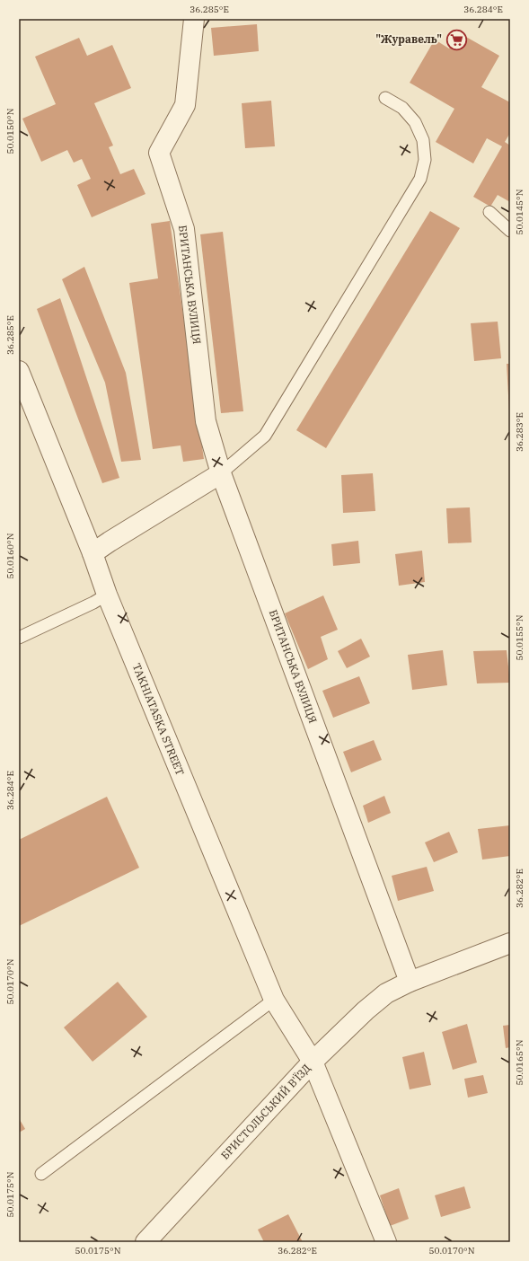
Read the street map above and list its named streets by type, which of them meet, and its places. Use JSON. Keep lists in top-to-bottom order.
{
  "streets": {
    "street": ["БРИТАНСЬКА ВУЛИЦЯ", "TAKHIATASKA STREET", "БРИСТОЛЬСЬКИЙ В'ЇЗД"]
  },
  "crossings": [
    ["TAKHIATASKA STREET", "БРИСТОЛЬСЬКИЙ В'ЇЗД"]
  ],
  "places": {
    "supermarket": ["\"Журавель\""]
  },
  "coordinates": [
    "36.285°E",
    "36.284°E",
    "50.0150°N",
    "50.0145°N",
    "36.283°E",
    "50.0160°N",
    "50.0155°N",
    "36.282°E",
    "50.0170°N",
    "50.0165°N",
    "50.0175°N"
  ]
}
